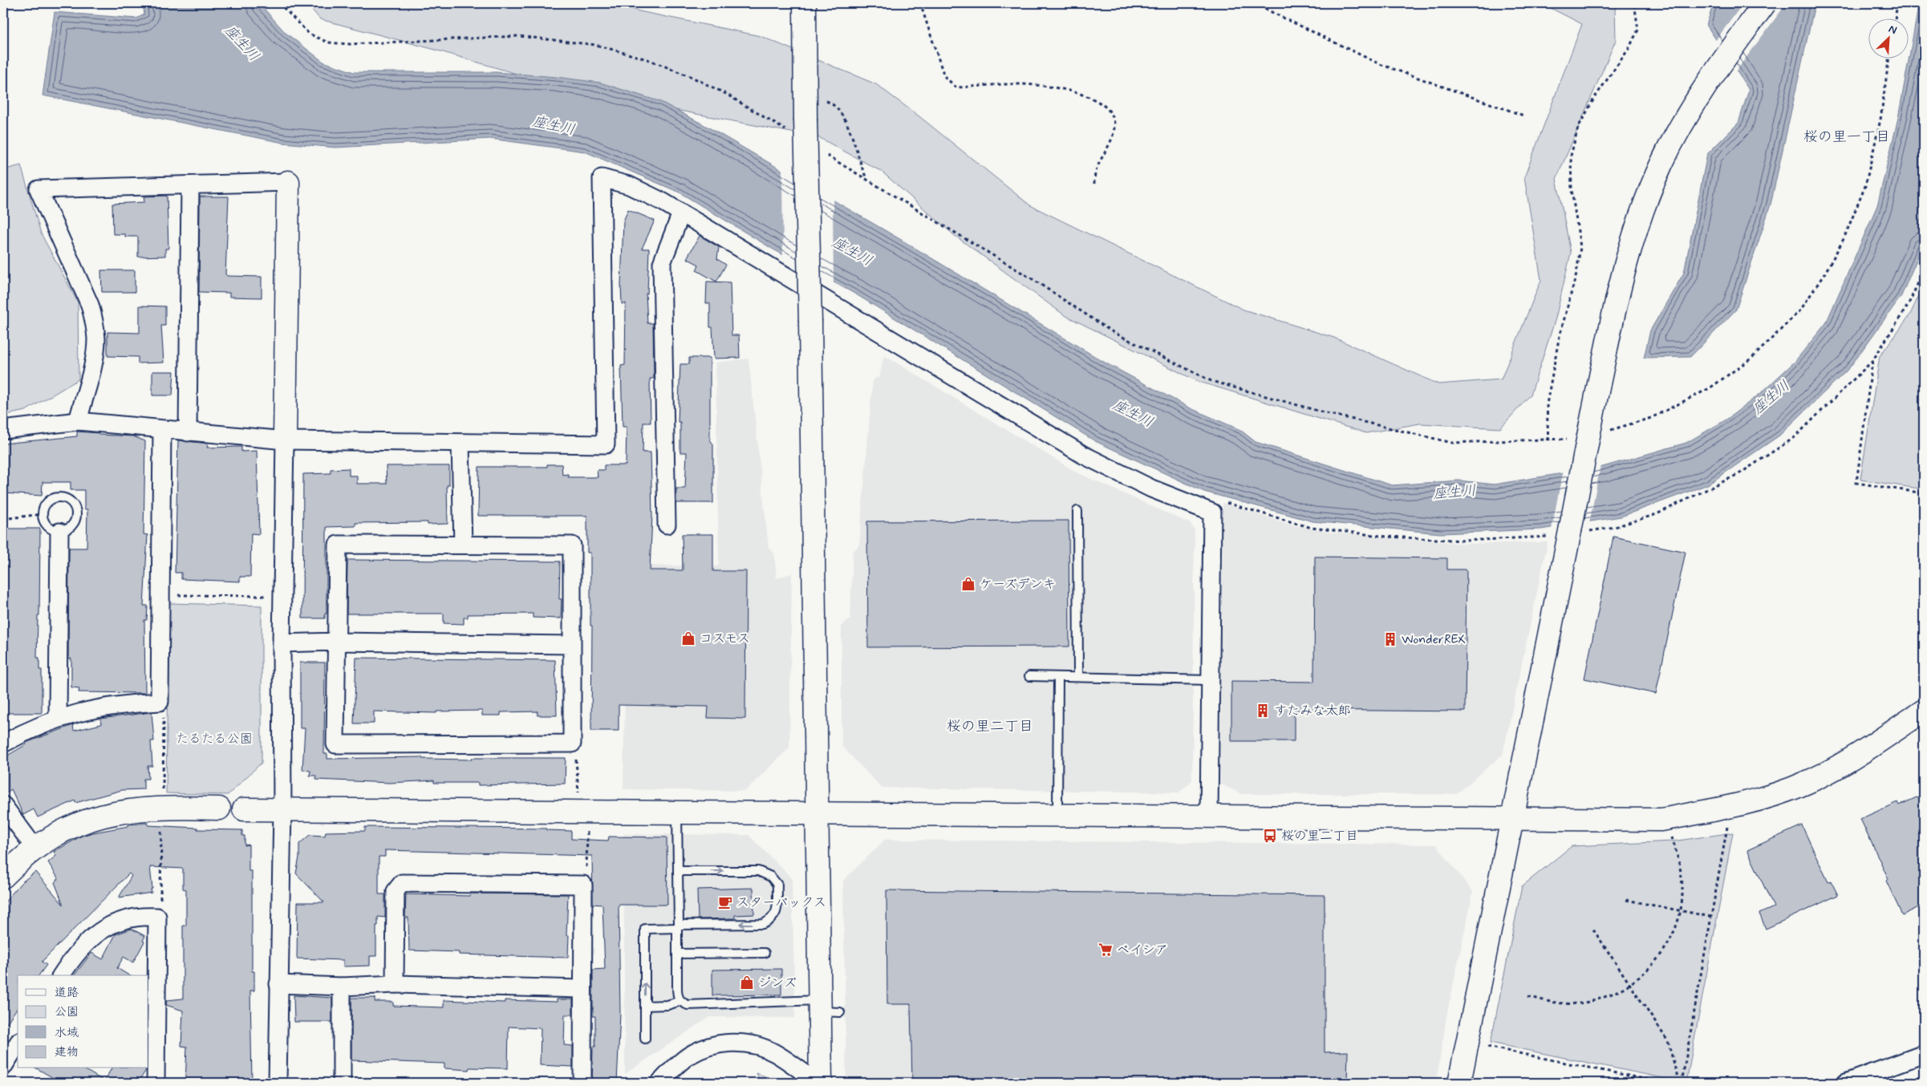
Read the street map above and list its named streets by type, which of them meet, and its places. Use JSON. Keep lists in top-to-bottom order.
{
  "districts": ["桜の里一丁目", "桜の里二丁目"],
  "water": ["座生川"],
  "parks": ["たるたる公園"],
  "places": {
    "shop": ["ケーズデンキ", "コスモス", "ジンズ"],
    "building": ["WonderREX", "すたみな太郎"],
    "bus stop": ["桜の里二丁目"],
    "cafe": ["スターバックス"],
    "supermarket": ["ベイシア"]
  },
  "legend": [
    "道路",
    "公園",
    "水域",
    "建物"
  ],
  "north": "top right"
}
